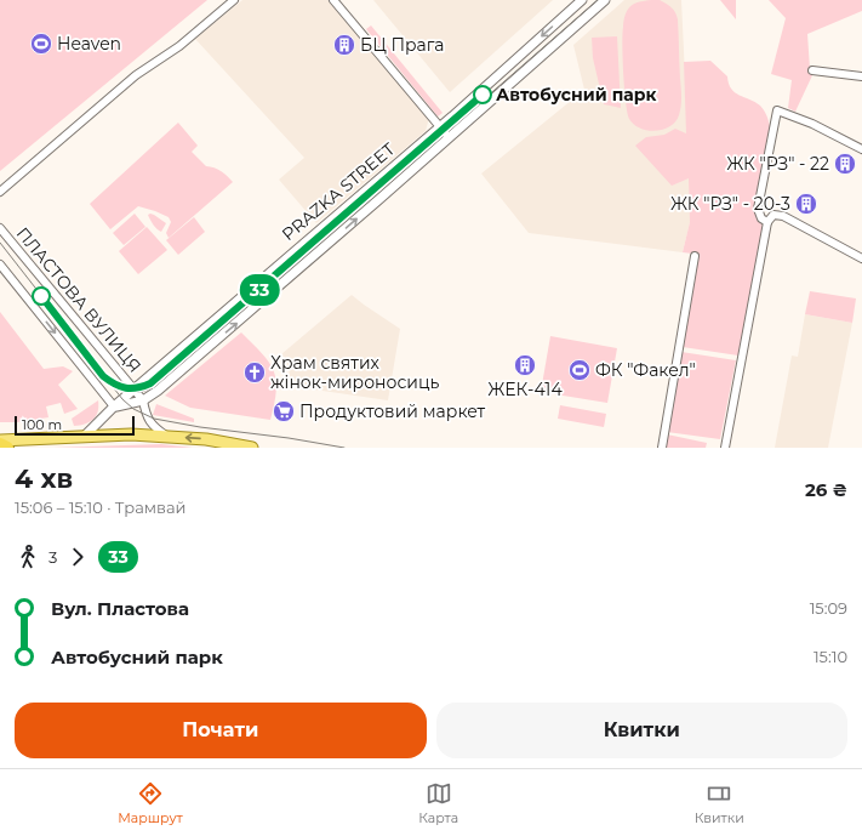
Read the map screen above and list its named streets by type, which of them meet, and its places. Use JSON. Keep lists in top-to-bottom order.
{
  "streets": {
    "street": ["PRAZKA STREET", "ПЛАСТОВА ВУЛИЦЯ"]
  },
  "crossings": [
    ["PRAZKA STREET", "ПЛАСТОВА ВУЛИЦЯ"]
  ],
  "places": {
    "sports": ["Heaven", "ФК \"Факел\""],
    "building": [
      "БЦ Прага",
      "ЖК \"РЗ\" - 22",
      "ЖК \"РЗ\" - 20-3",
      "ЖЕК-414"
    ],
    "other": ["Автобусний парк"],
    "church": ["Храм святих жінок-мироносиць"],
    "supermarket": ["Продуктовий маркет"]
  },
  "lines": ["tram line 33"],
  "scale_bar": "100 m",
  "page": {
    "on_map": "33",
    "scale": "100 m",
    "heading": ["4 хв", "15:06 – 15:10 · Трамвай", "26 ₴"],
    "legs": ["3", "33"],
    "list": [
      {
        "name": "Вул. Пластова",
        "value": "15:09"
      },
      {
        "name": "Автобусний парк",
        "value": "15:10"
      }
    ],
    "buttons": ["Почати", "Квитки"],
    "tabs": ["Маршрут", "Карта", "Квитки"]
  }
}
